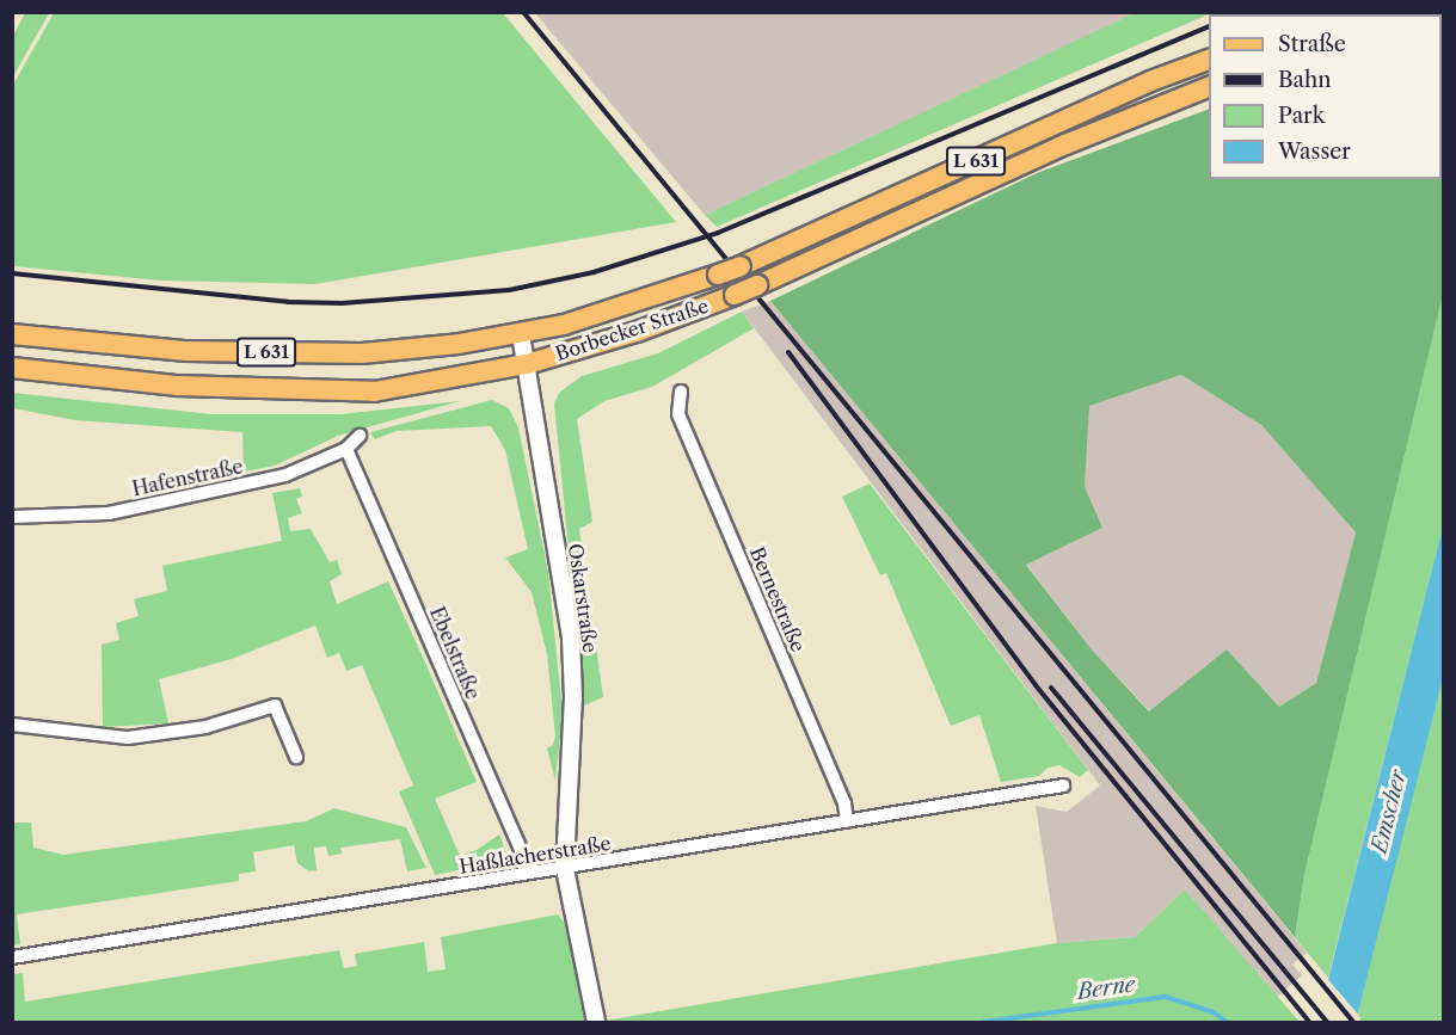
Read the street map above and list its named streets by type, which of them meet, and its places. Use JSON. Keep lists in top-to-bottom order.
{
  "streets": {
    "main road": ["L 631", "Borbecker Straße"],
    "street": [
      "Hafenstraße",
      "Oskarstraße",
      "Bernestraße",
      "Ebelstraße",
      "Haßlacherstraße"
    ]
  },
  "crossings": [
    ["Borbecker Straße", "Oskarstraße"],
    ["Hafenstraße", "Ebelstraße"],
    ["Oskarstraße", "Haßlacherstraße"],
    ["Bernestraße", "Haßlacherstraße"],
    ["Ebelstraße", "Haßlacherstraße"]
  ],
  "water": ["Emscher", "Berne"],
  "legend": [
    "Straße",
    "Bahn",
    "Park",
    "Wasser"
  ]
}
